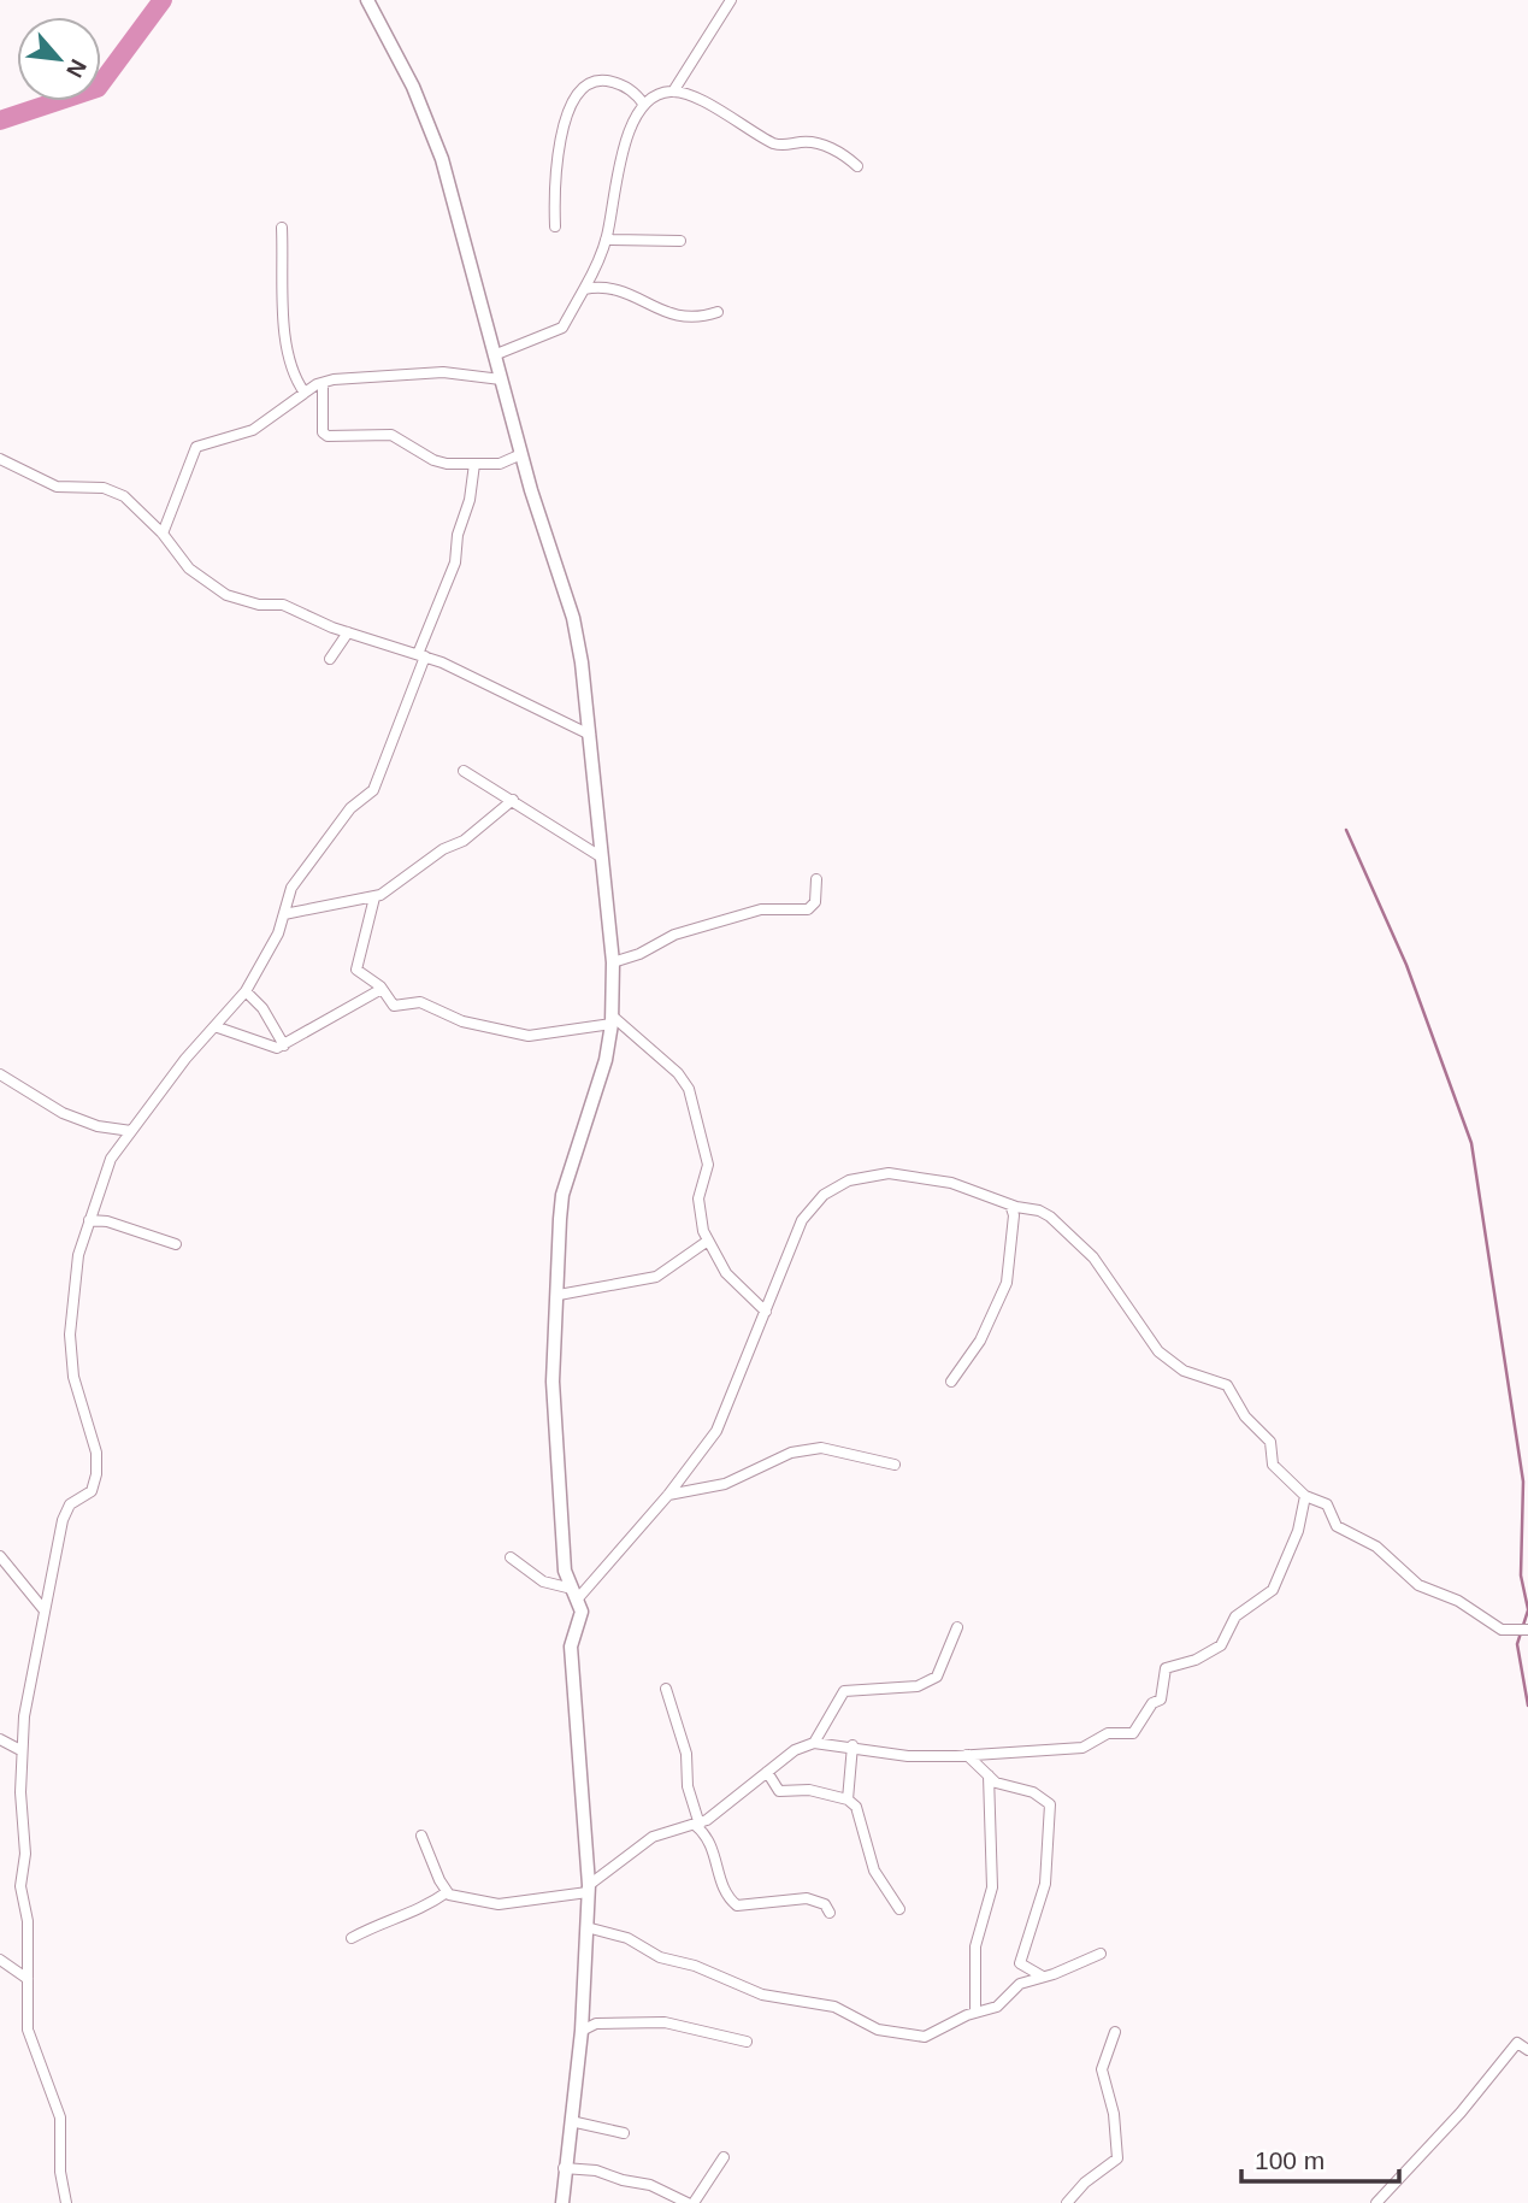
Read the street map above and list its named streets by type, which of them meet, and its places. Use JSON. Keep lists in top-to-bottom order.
{
  "scale_bar": "100 m",
  "north": "bottom right"
}
